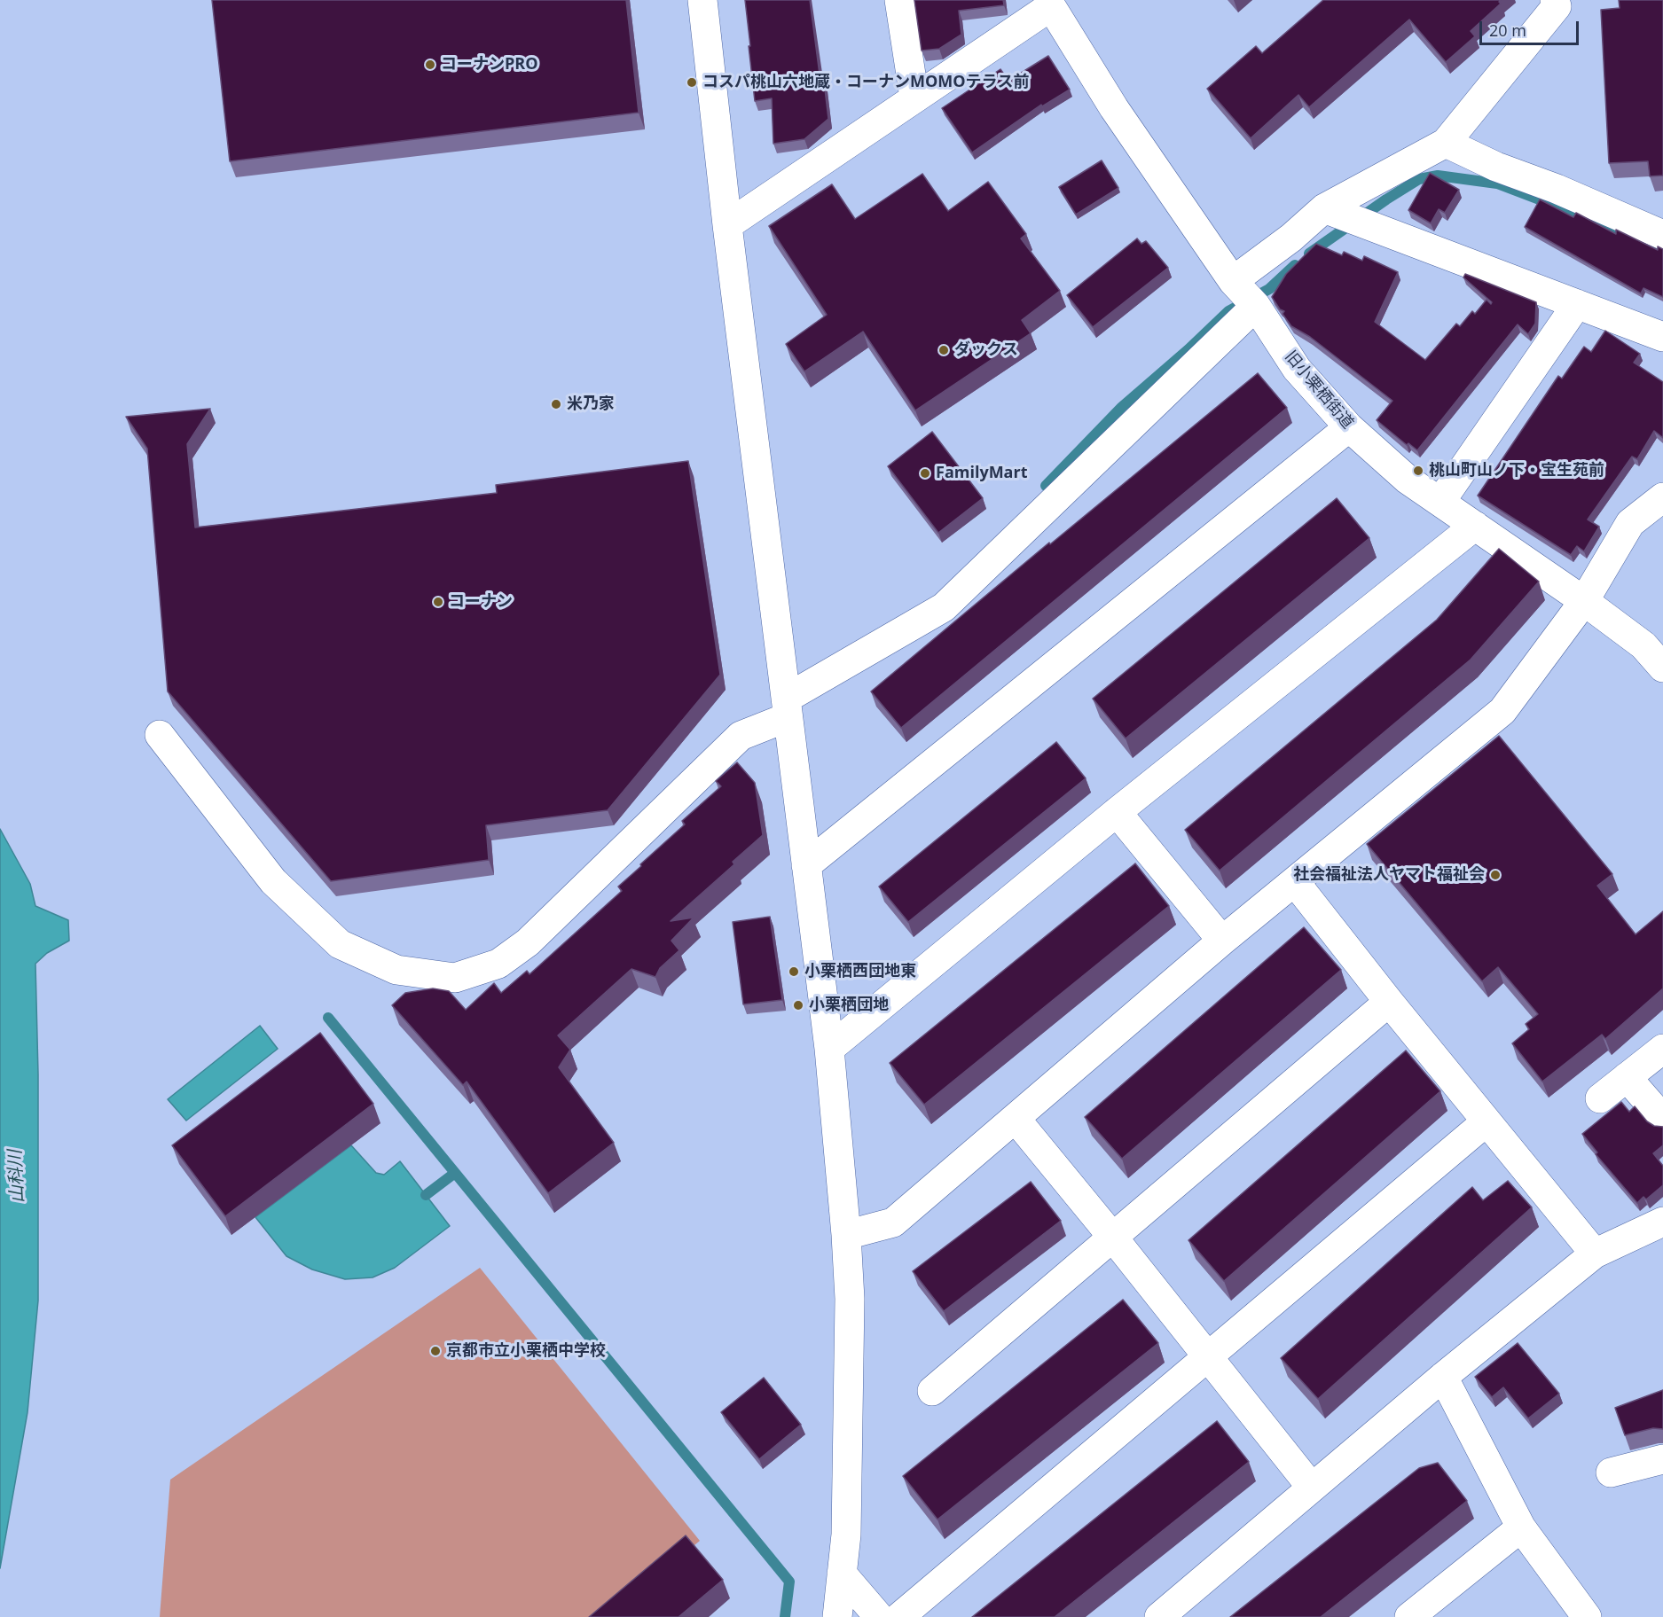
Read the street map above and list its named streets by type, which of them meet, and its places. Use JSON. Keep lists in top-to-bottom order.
{
  "streets": {
    "street": ["旧小栗栖街道"]
  },
  "water": ["山科川"],
  "places": [
    "コーナンPRO",
    "コスパ桃山六地蔵・コーナンMOMOテラス前",
    "ダックス",
    "米乃家",
    "桃山町山ノ下・宝生苑前",
    "FamilyMart",
    "コーナン",
    "社会福祉法人ヤマト福祉会",
    "小栗栖西団地東",
    "小栗栖団地",
    "京都市立小栗栖中学校"
  ],
  "scale_bar": "20 m"
}
